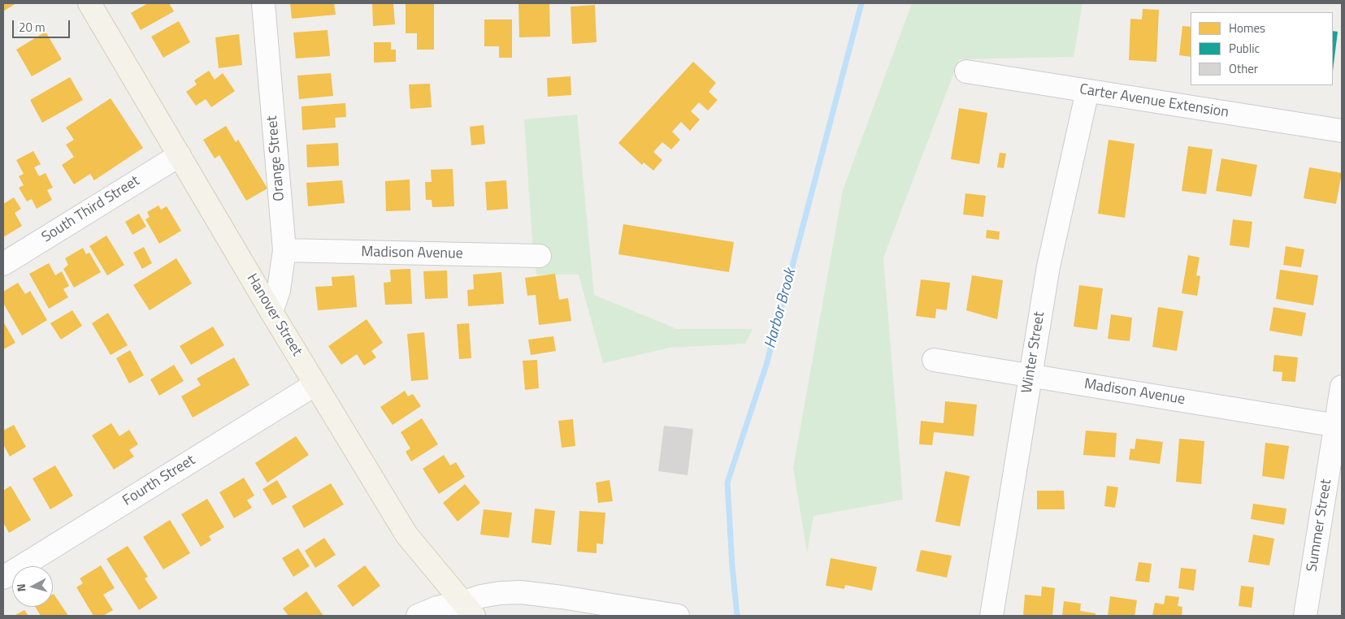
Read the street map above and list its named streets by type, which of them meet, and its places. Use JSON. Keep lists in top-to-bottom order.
{
  "streets": {
    "main road": ["Hanover Street"],
    "street": [
      "Carter Avenue Extension",
      "Orange Street",
      "South Third Street",
      "Madison Avenue",
      "Winter Street",
      "Fourth Street",
      "Summer Street"
    ]
  },
  "crossings": [
    ["Carter Avenue Extension", "Winter Street"],
    ["Orange Street", "Madison Avenue"],
    ["Orange Street", "Hanover Street"],
    ["South Third Street", "Hanover Street"],
    ["Madison Avenue", "Winter Street"],
    ["Madison Avenue", "Summer Street"],
    ["Hanover Street", "Fourth Street"]
  ],
  "water": ["Harbor Brook"],
  "legend": ["Homes", "Public", "Other"],
  "scale_bar": "20 m",
  "north": "left"
}
